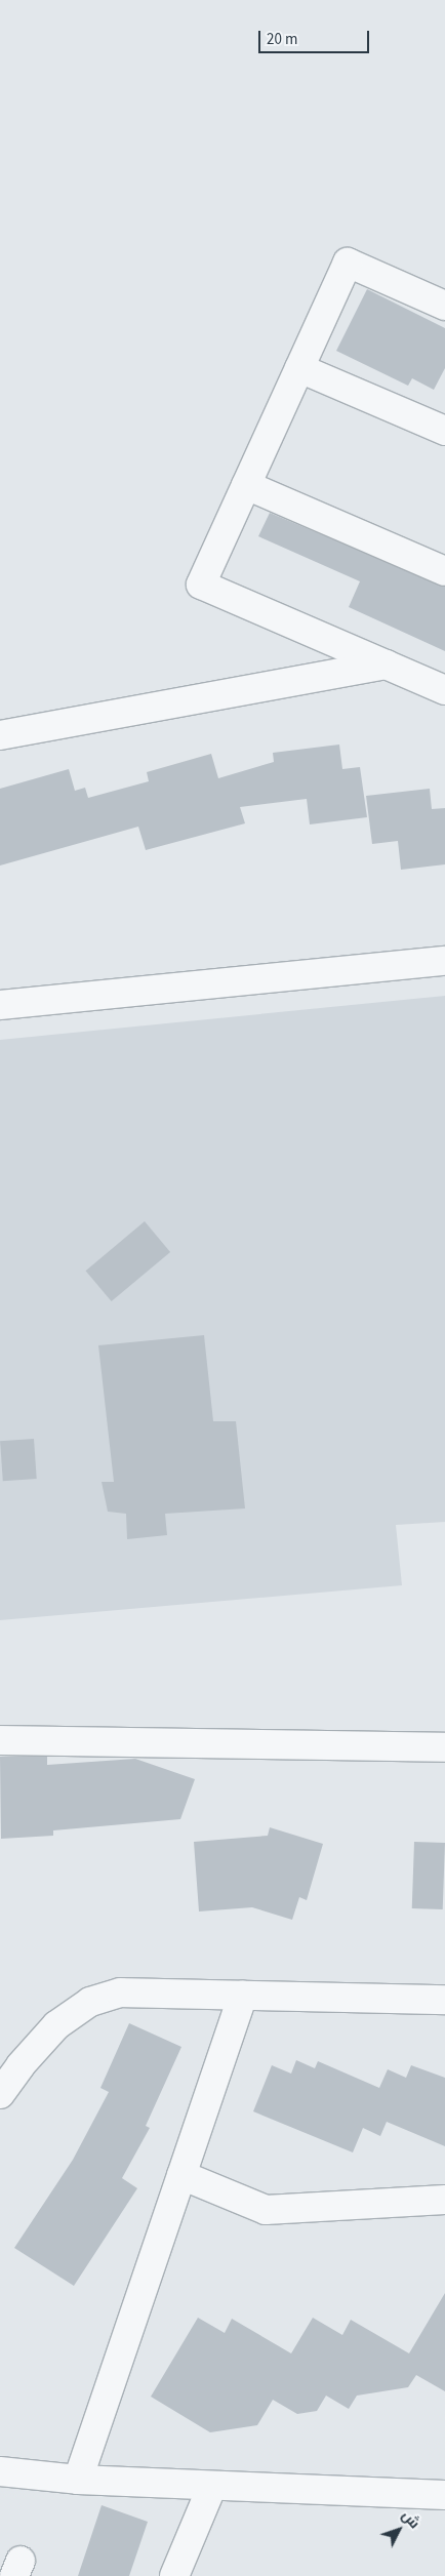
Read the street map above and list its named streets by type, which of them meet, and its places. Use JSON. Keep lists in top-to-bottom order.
{
  "scale_bar": "20 m",
  "north": "top right"
}
